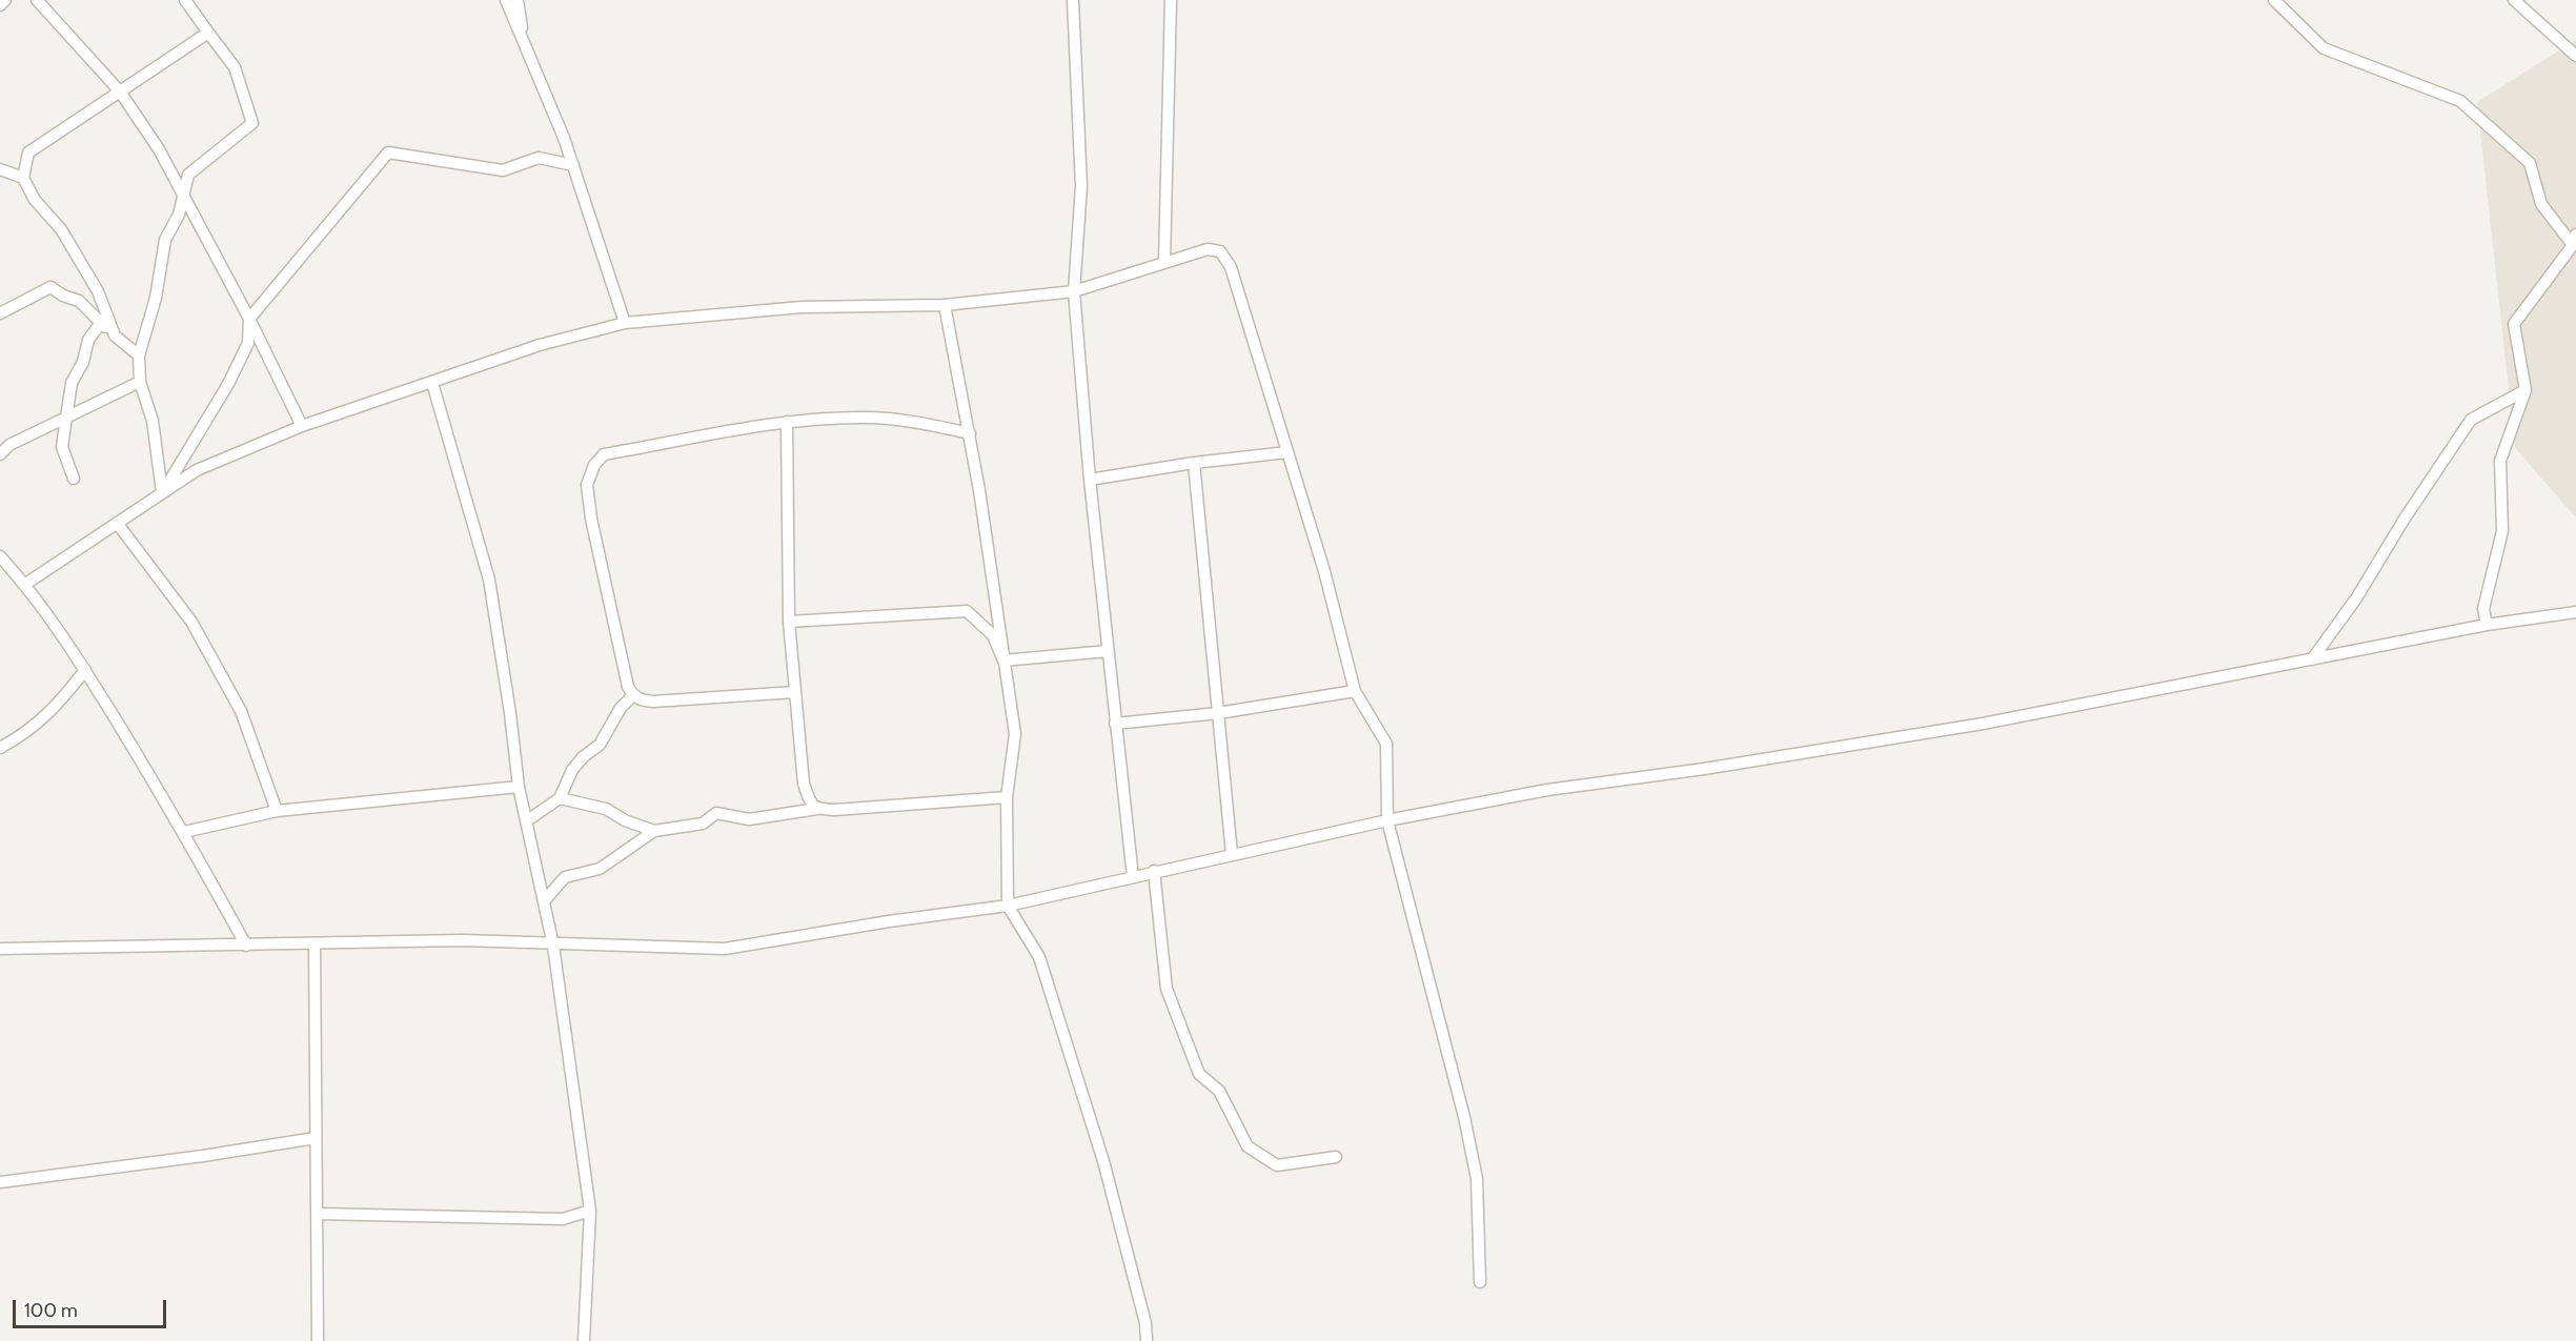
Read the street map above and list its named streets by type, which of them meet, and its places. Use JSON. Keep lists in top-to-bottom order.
{
  "scale_bar": "100 m"
}
